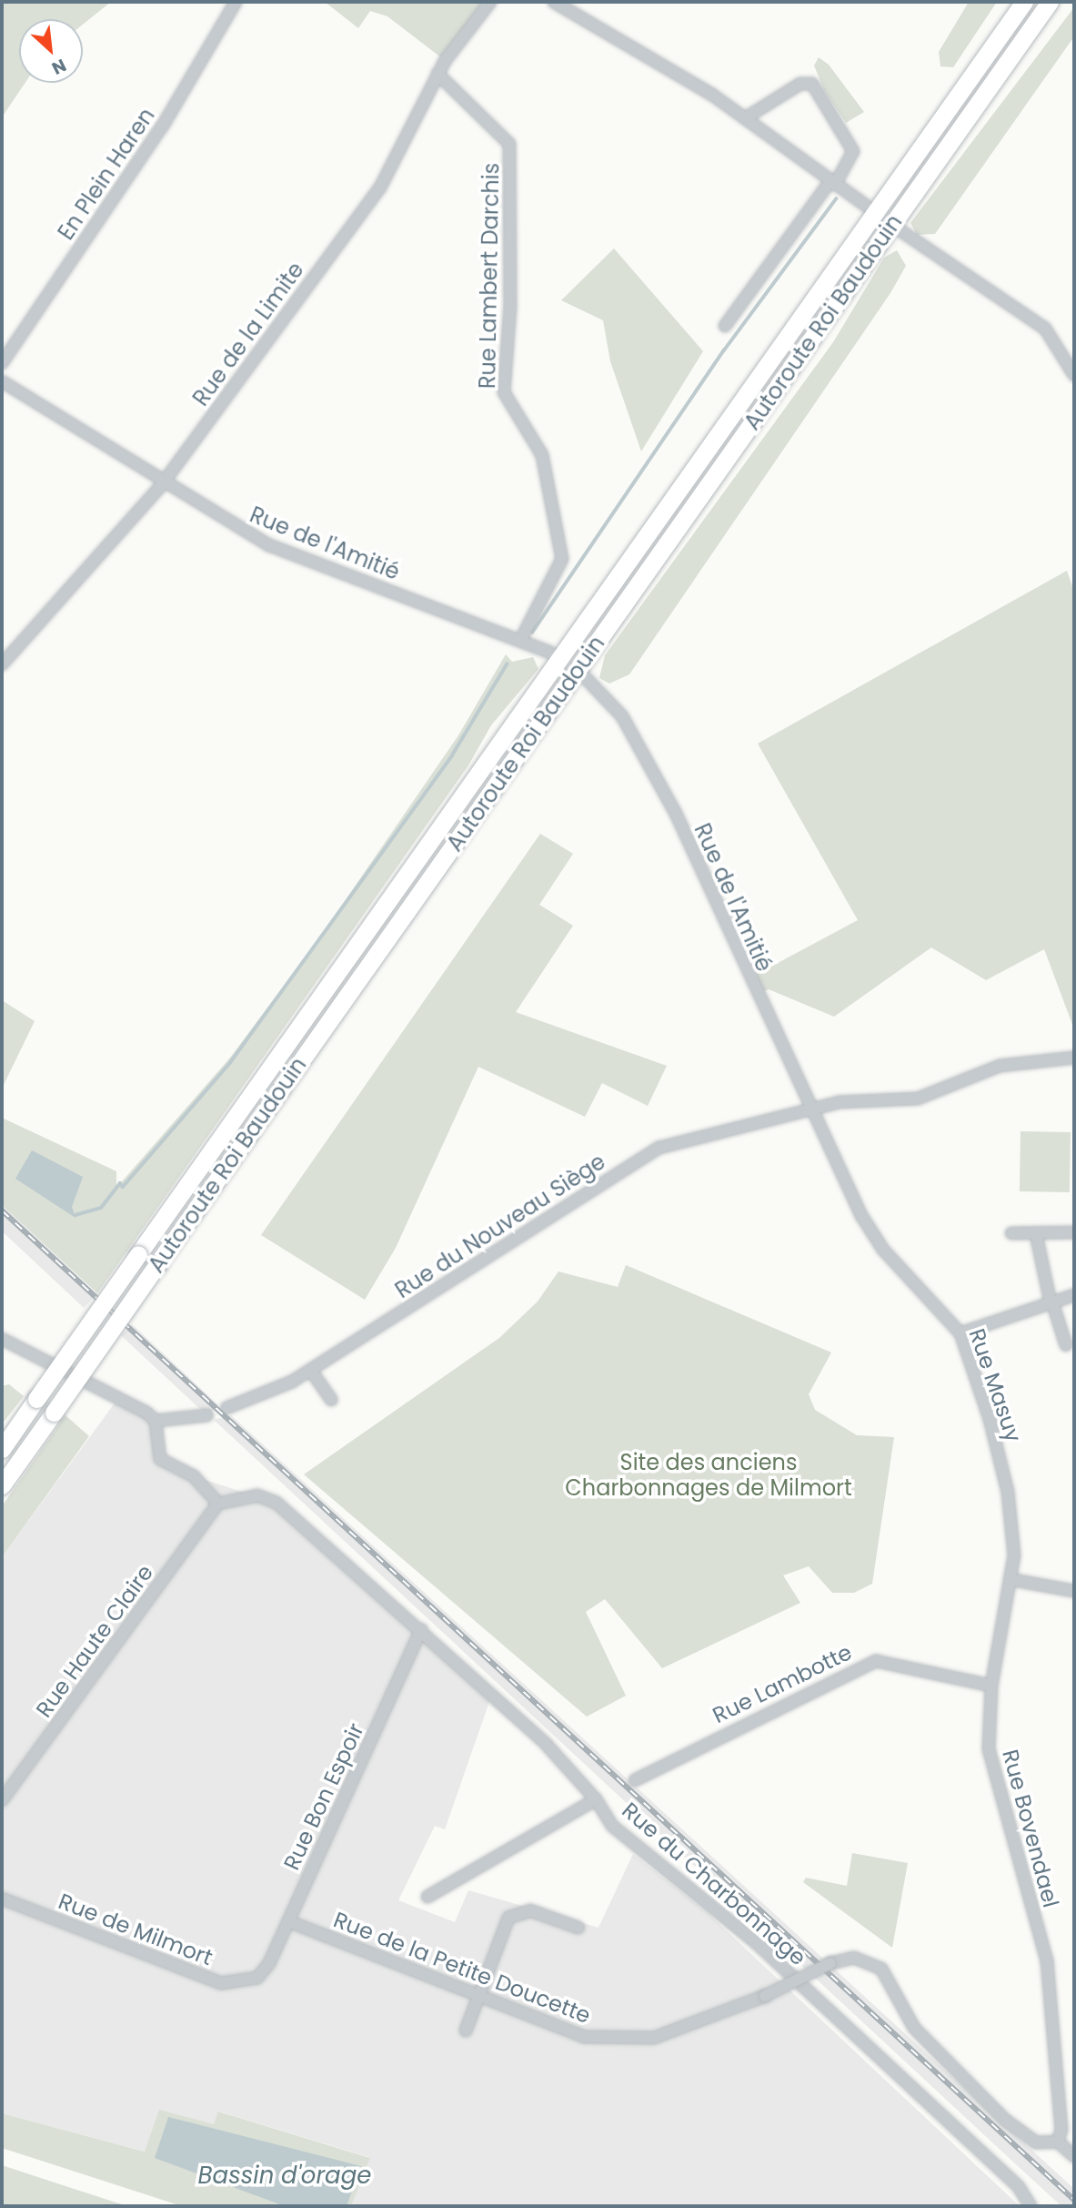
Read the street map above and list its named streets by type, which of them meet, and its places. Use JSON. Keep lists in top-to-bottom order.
{
  "streets": {
    "highway": ["Autoroute Roi Baudouin"],
    "street": [
      "En Plein Haren",
      "Rue Lambert Darchis",
      "Rue de la Limite",
      "Rue de l'Amitié",
      "Rue du Nouveau Siège",
      "Rue Masuy",
      "Rue Haute Claire",
      "Rue Lambotte",
      "Rue Bon Espoir",
      "Rue Bovendael",
      "Rue du Charbonnage",
      "Rue de Milmort",
      "Rue de la Petite Doucette"
    ]
  },
  "crossings": [
    ["Rue Lambert Darchis", "Rue de la Limite"],
    ["Rue Lambert Darchis", "Rue de l'Amitié"],
    ["Rue de la Limite", "Rue de l'Amitié"],
    ["Rue de l'Amitié", "Rue du Nouveau Siège"],
    ["Rue de l'Amitié", "Rue Masuy"],
    ["Rue du Nouveau Siège", "Rue Masuy"],
    ["Rue Masuy", "Rue Bovendael"],
    ["Rue Haute Claire", "Rue du Charbonnage"],
    ["Rue Lambotte", "Rue Bovendael"],
    ["Rue Bon Espoir", "Rue du Charbonnage"],
    ["Rue Bon Espoir", "Rue de Milmort"],
    ["Rue Bon Espoir", "Rue de la Petite Doucette"],
    ["Rue Bovendael", "Rue de la Petite Doucette"]
  ],
  "water": ["Bassin d'orage"],
  "parks": ["Site des anciens Charbonnages de Milmort"],
  "north": "bottom right"
}
